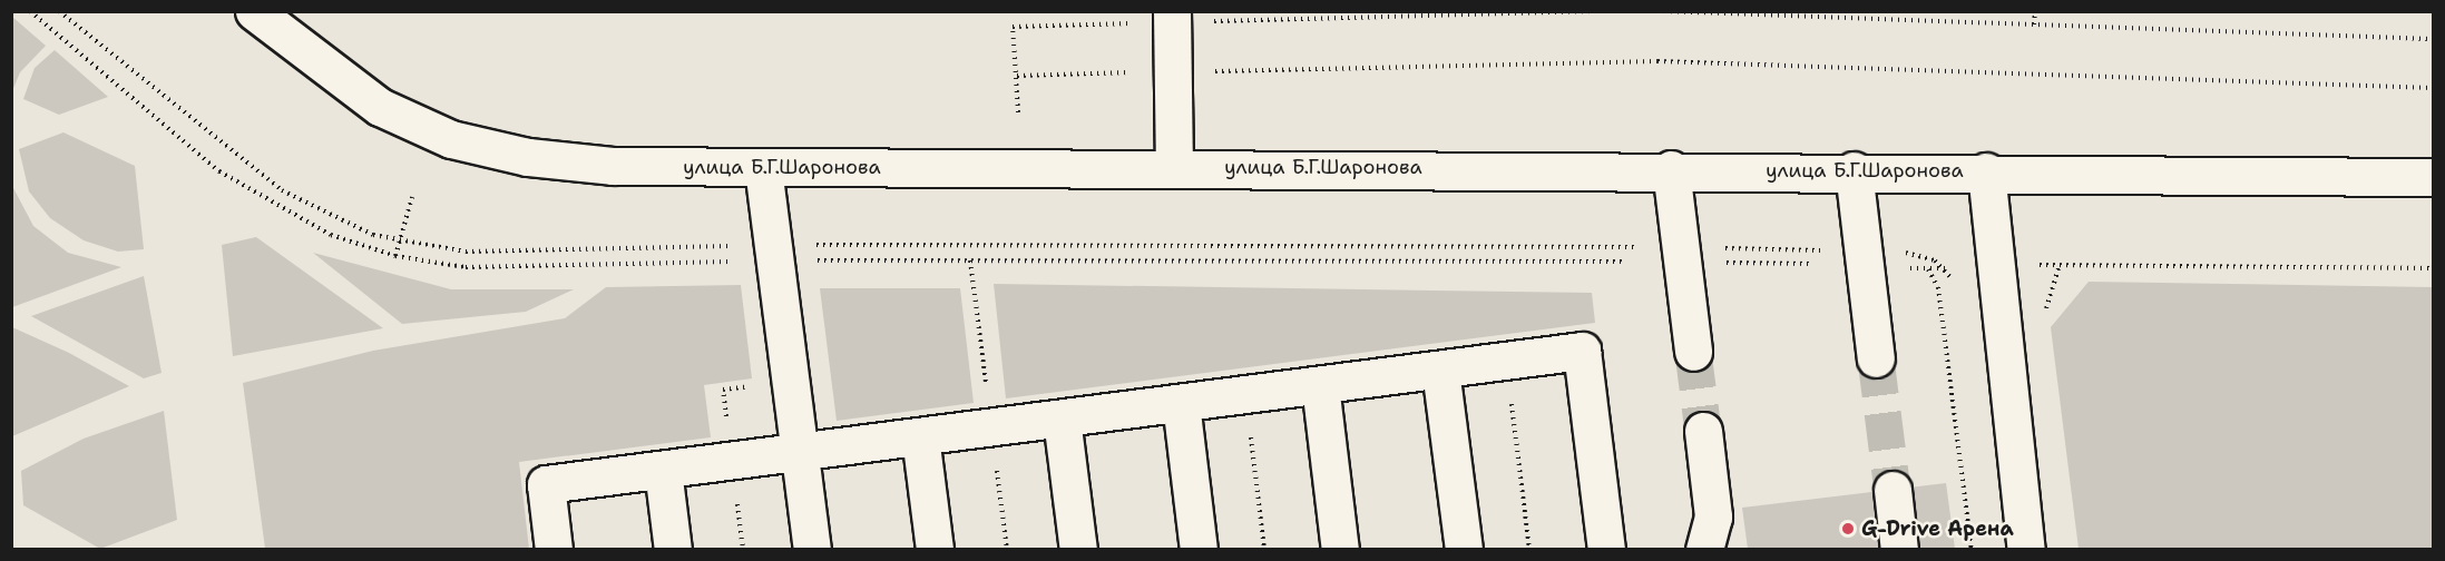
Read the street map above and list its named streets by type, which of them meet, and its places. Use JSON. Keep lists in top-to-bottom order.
{
  "streets": {
    "main road": ["улица Б.Г.Шаронова"]
  },
  "places": ["G-Drive Арена"]
}
